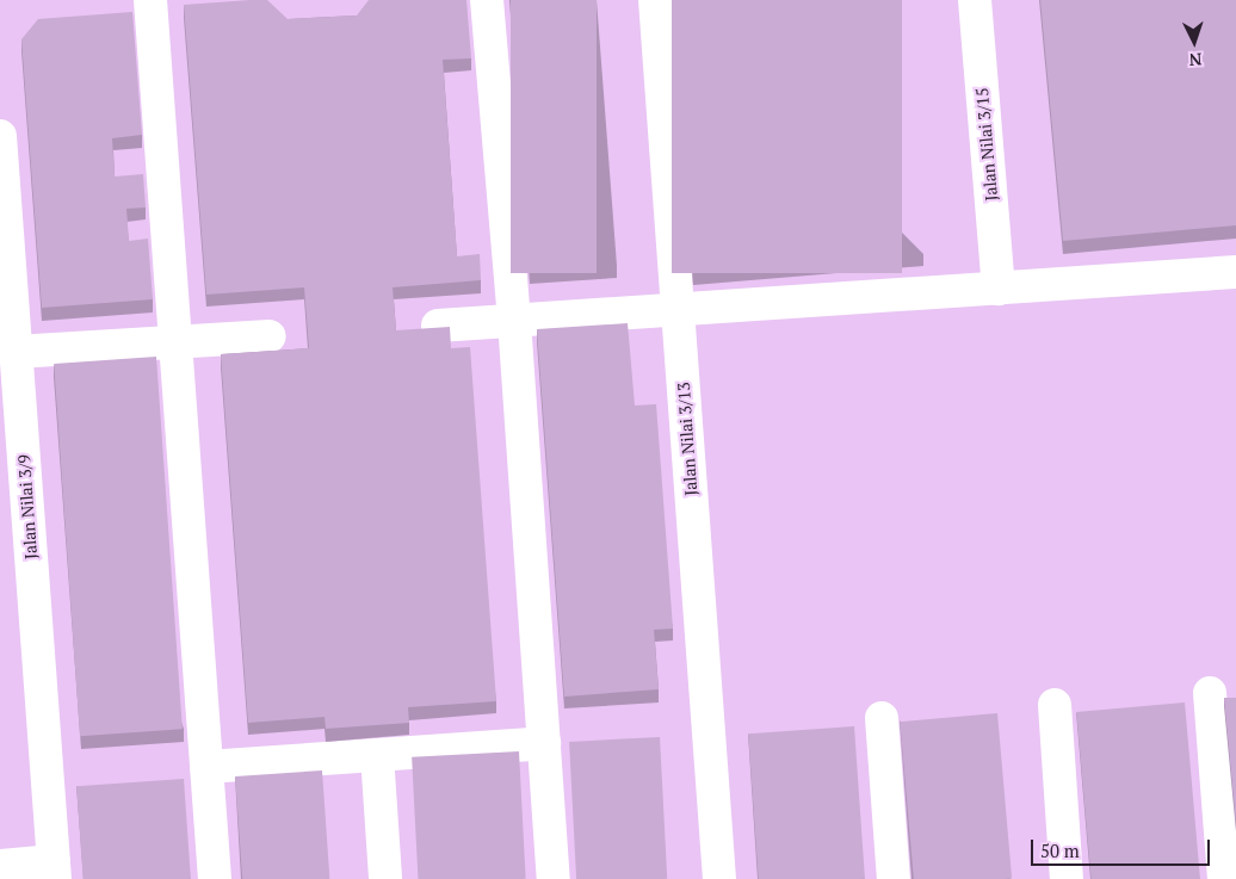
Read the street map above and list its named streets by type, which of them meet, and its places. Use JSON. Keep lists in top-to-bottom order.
{
  "streets": {
    "street": ["Jalan Nilai 3/15", "Jalan Nilai 3/13", "Jalan Nilai 3/9"]
  },
  "scale_bar": "50 m",
  "north": "bottom"
}
